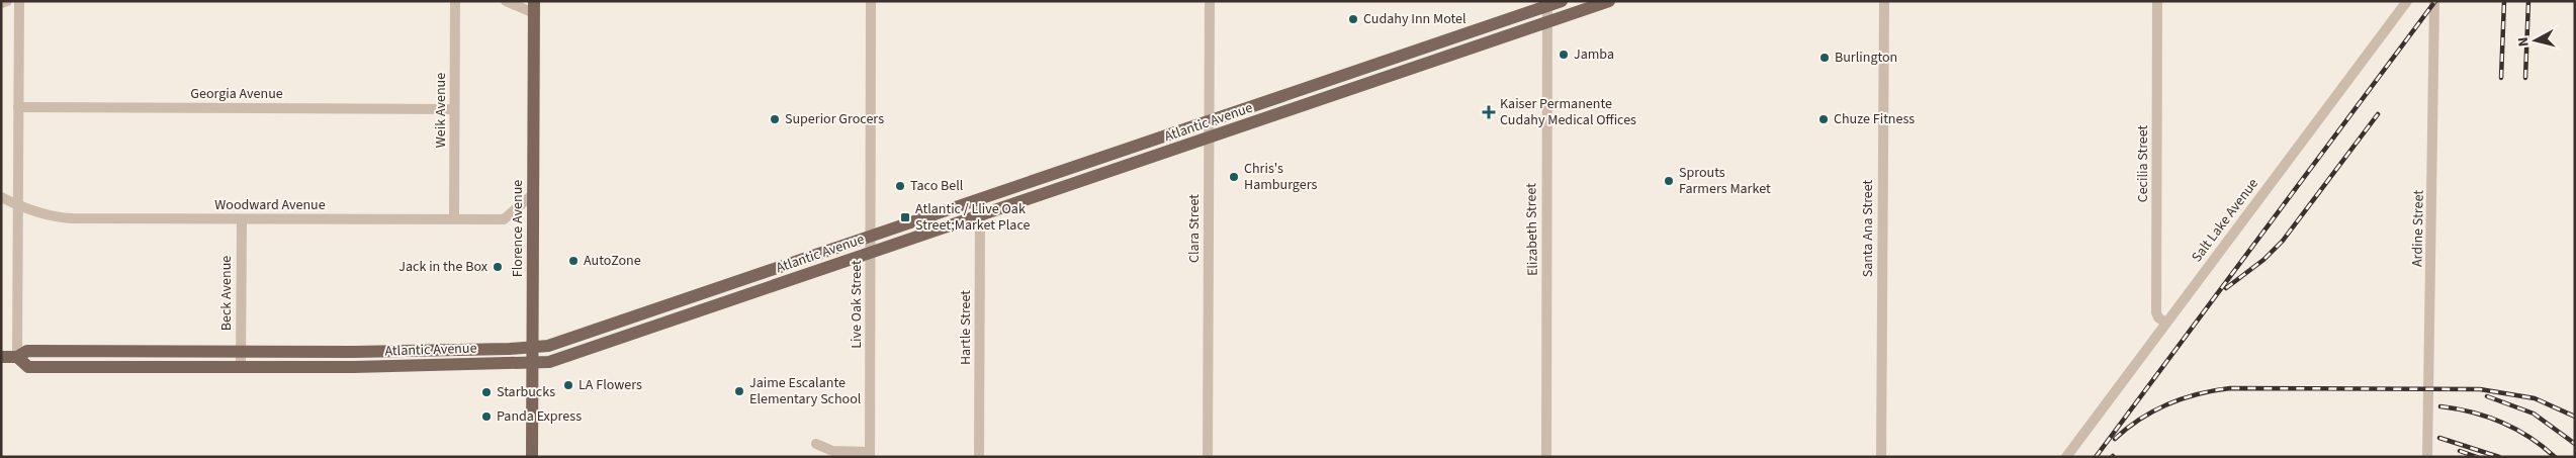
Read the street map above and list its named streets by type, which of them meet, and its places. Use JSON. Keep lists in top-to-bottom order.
{
  "streets": {
    "main road": ["Atlantic Avenue", "Florence Avenue"],
    "street": [
      "Georgia Avenue",
      "Weik Avenue",
      "Cecilia Street",
      "Woodward Avenue",
      "Salt Lake Avenue",
      "Clara Street",
      "Santa Ana Street",
      "Ardine Street",
      "Elizabeth Street",
      "Beck Avenue",
      "Live Oak Street",
      "Hartle Street"
    ]
  },
  "crossings": [
    ["Georgia Avenue", "Weik Avenue"],
    ["Weik Avenue", "Woodward Avenue"],
    ["Atlantic Avenue", "Florence Avenue"],
    ["Atlantic Avenue", "Clara Street"],
    ["Atlantic Avenue", "Elizabeth Street"],
    ["Atlantic Avenue", "Beck Avenue"],
    ["Atlantic Avenue", "Live Oak Street"],
    ["Atlantic Avenue", "Hartle Street"],
    ["Cecilia Street", "Salt Lake Avenue"],
    ["Woodward Avenue", "Florence Avenue"],
    ["Woodward Avenue", "Beck Avenue"]
  ],
  "places": {
    "other": [
      "Cudahy Inn Motel",
      "Jamba",
      "Burlington",
      "Superior Grocers",
      "Chuze Fitness",
      "Chris's Hamburgers",
      "Sprouts Farmers Market",
      "Taco Bell",
      "AutoZone",
      "Jack in the Box",
      "LA Flowers",
      "Jaime Escalante Elementary School",
      "Starbucks",
      "Panda Express"
    ],
    "health": ["Kaiser Permanente Cudahy Medical Offices"],
    "transit": ["Atlantic / Llive Oak Street;Market Place"]
  },
  "north": "left"
}
